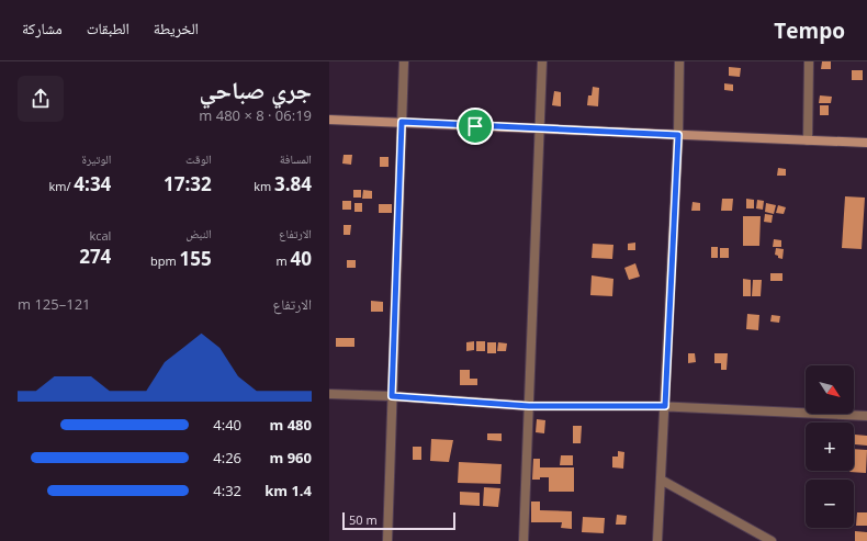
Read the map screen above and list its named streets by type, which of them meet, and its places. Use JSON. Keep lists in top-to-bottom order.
{
  "scale_bar": "50 m",
  "north": "bottom right",
  "page": {
    "header": "Tempo",
    "nav": ["الخريطة", "الطبقات", "مشاركة"],
    "heading": ["جري صباحي", "06:19 · 8 × 480 m"],
    "stats": [
      ["المسافة", "3.84 km"],
      ["الوقت", "17:32"],
      ["الوتيرة", "4:34 /km"],
      ["الارتفاع", "40 m"],
      ["النبض", "155 bpm"],
      ["kcal", "274"]
    ],
    "chart": ["الارتفاع", "121–125 m"],
    "map_buttons": ["+", "−"],
    "list": [
      {
        "name": "480 m",
        "note": "4:40"
      },
      {
        "name": "960 m",
        "note": "4:26"
      },
      {
        "name": "1.4 km",
        "note": "4:32"
      }
    ],
    "scale": "50 m"
  }
}
